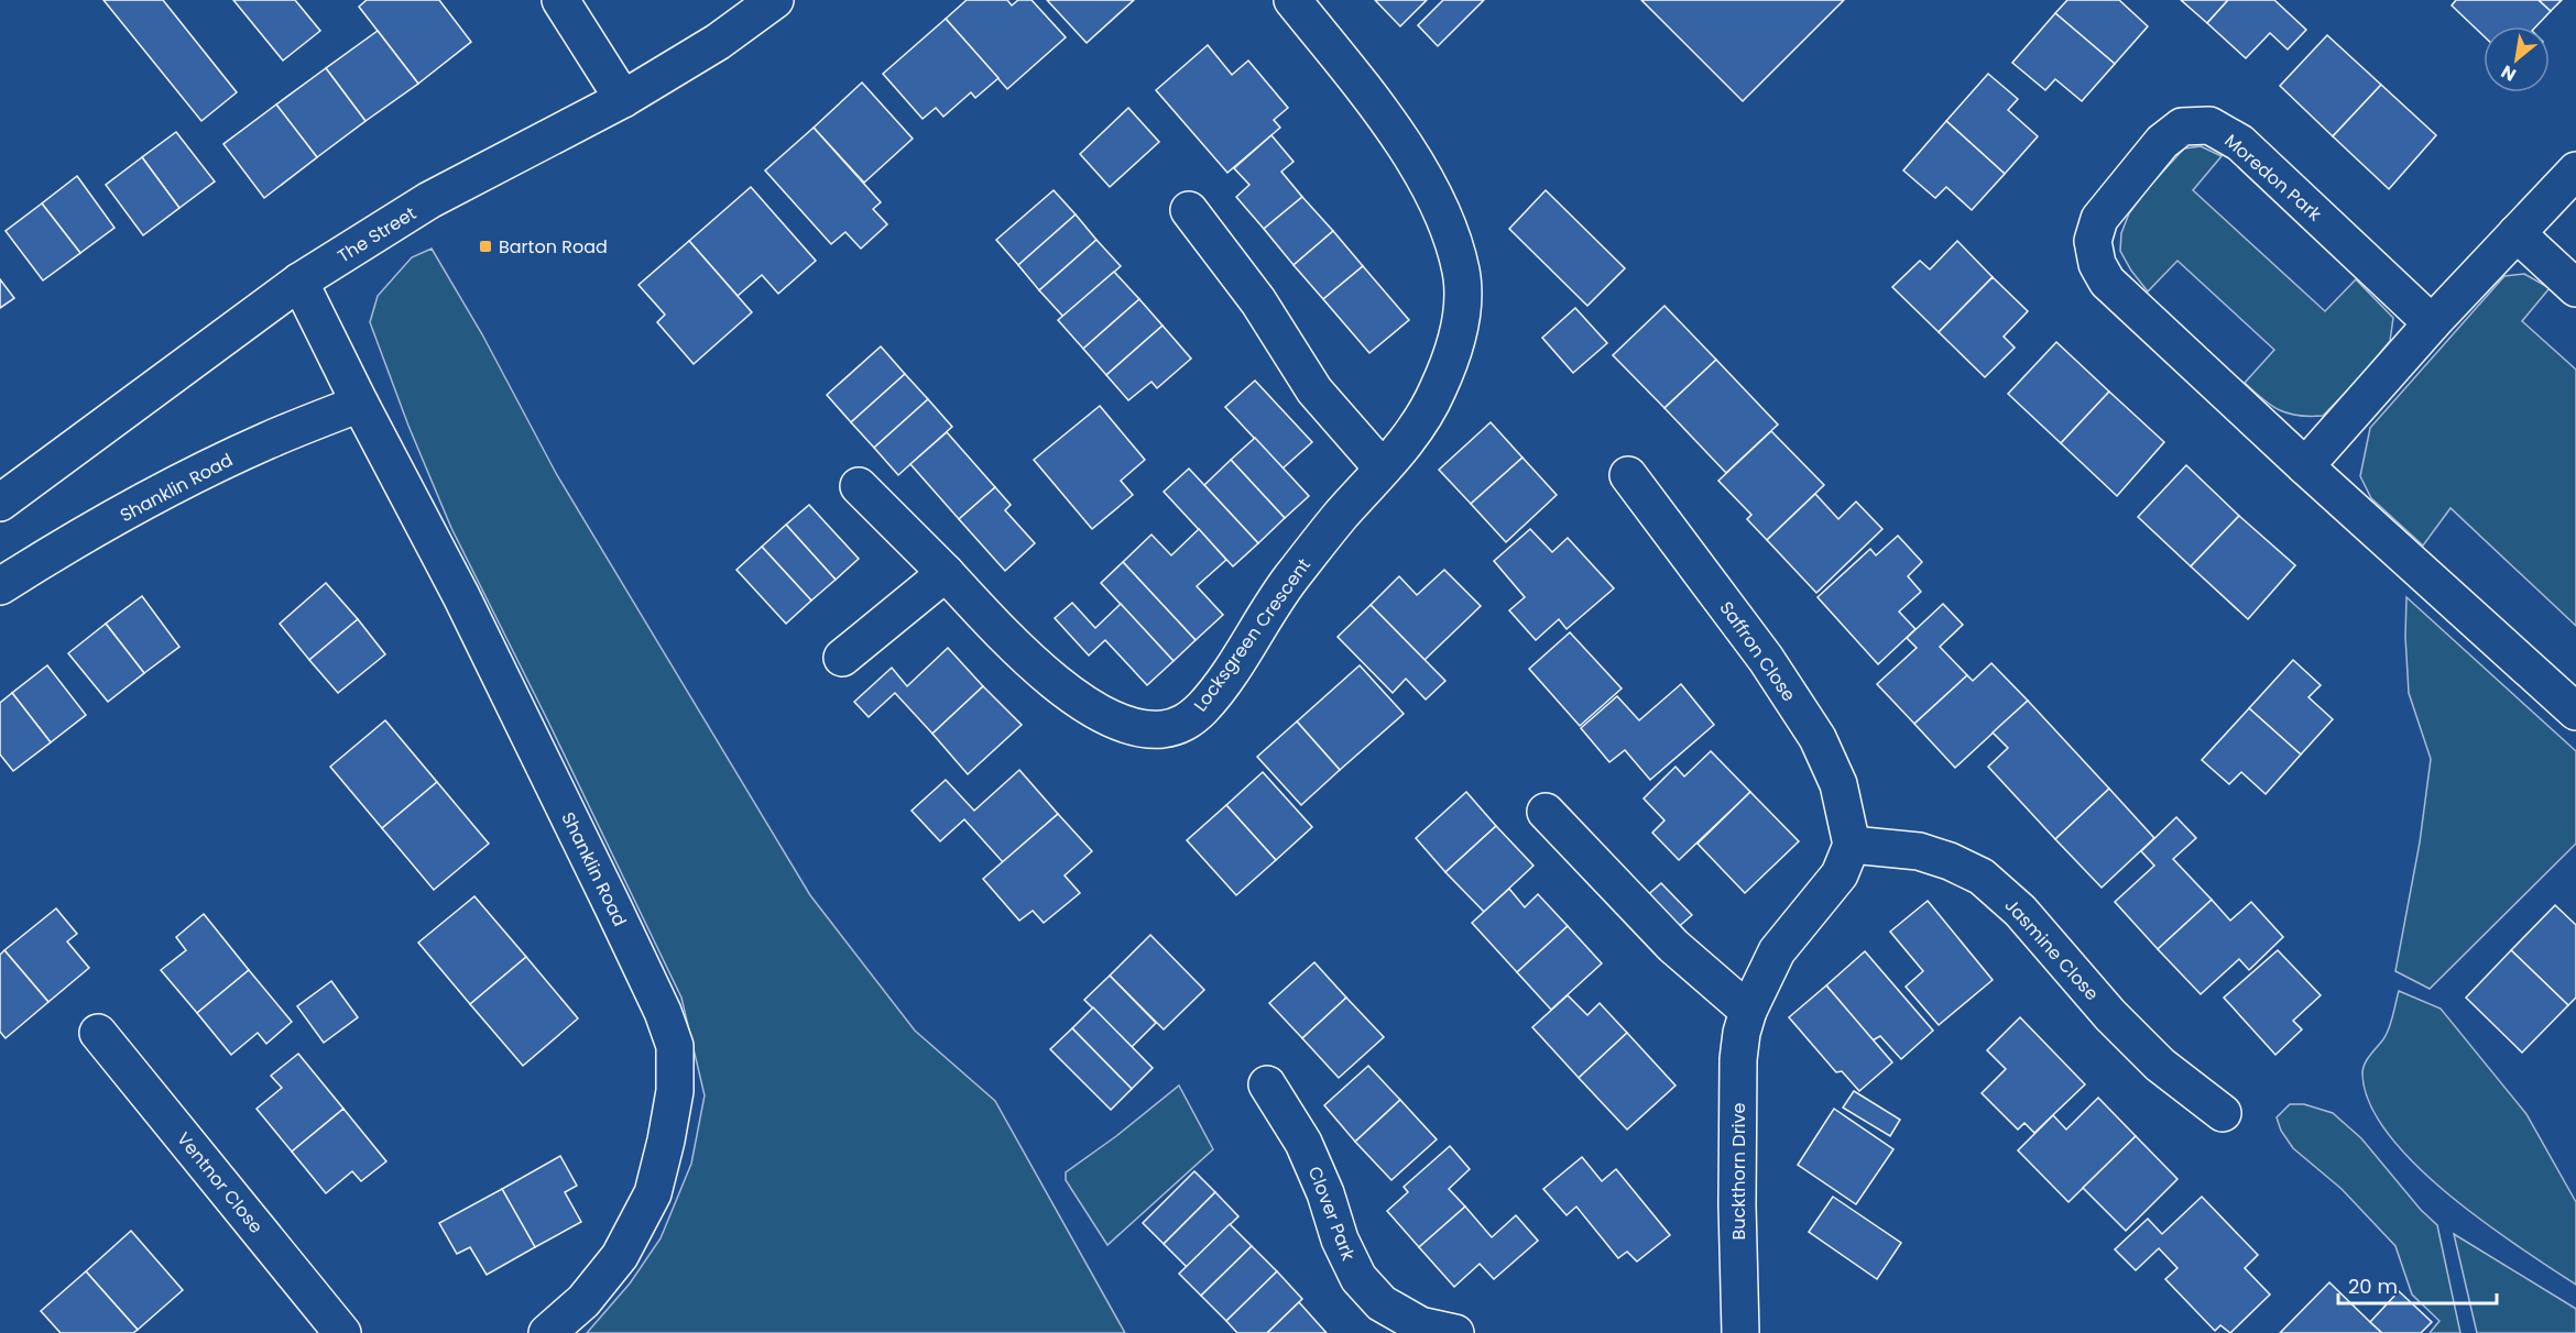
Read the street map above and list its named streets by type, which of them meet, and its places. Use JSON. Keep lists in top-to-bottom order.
{
  "streets": {
    "street": [
      "Moredon Park",
      "The Street",
      "Shanklin Road",
      "Locksgreen Crescent",
      "Saffron Close",
      "Jasmine Close",
      "Buckthorn Drive",
      "Ventnor Close",
      "Clover Park"
    ]
  },
  "crossings": [
    ["The Street", "Shanklin Road"],
    ["Saffron Close", "Jasmine Close"],
    ["Saffron Close", "Buckthorn Drive"],
    ["Jasmine Close", "Buckthorn Drive"]
  ],
  "places": {
    "transit": ["Barton Road"]
  },
  "scale_bar": "20 m",
  "north": "bottom left"
}
